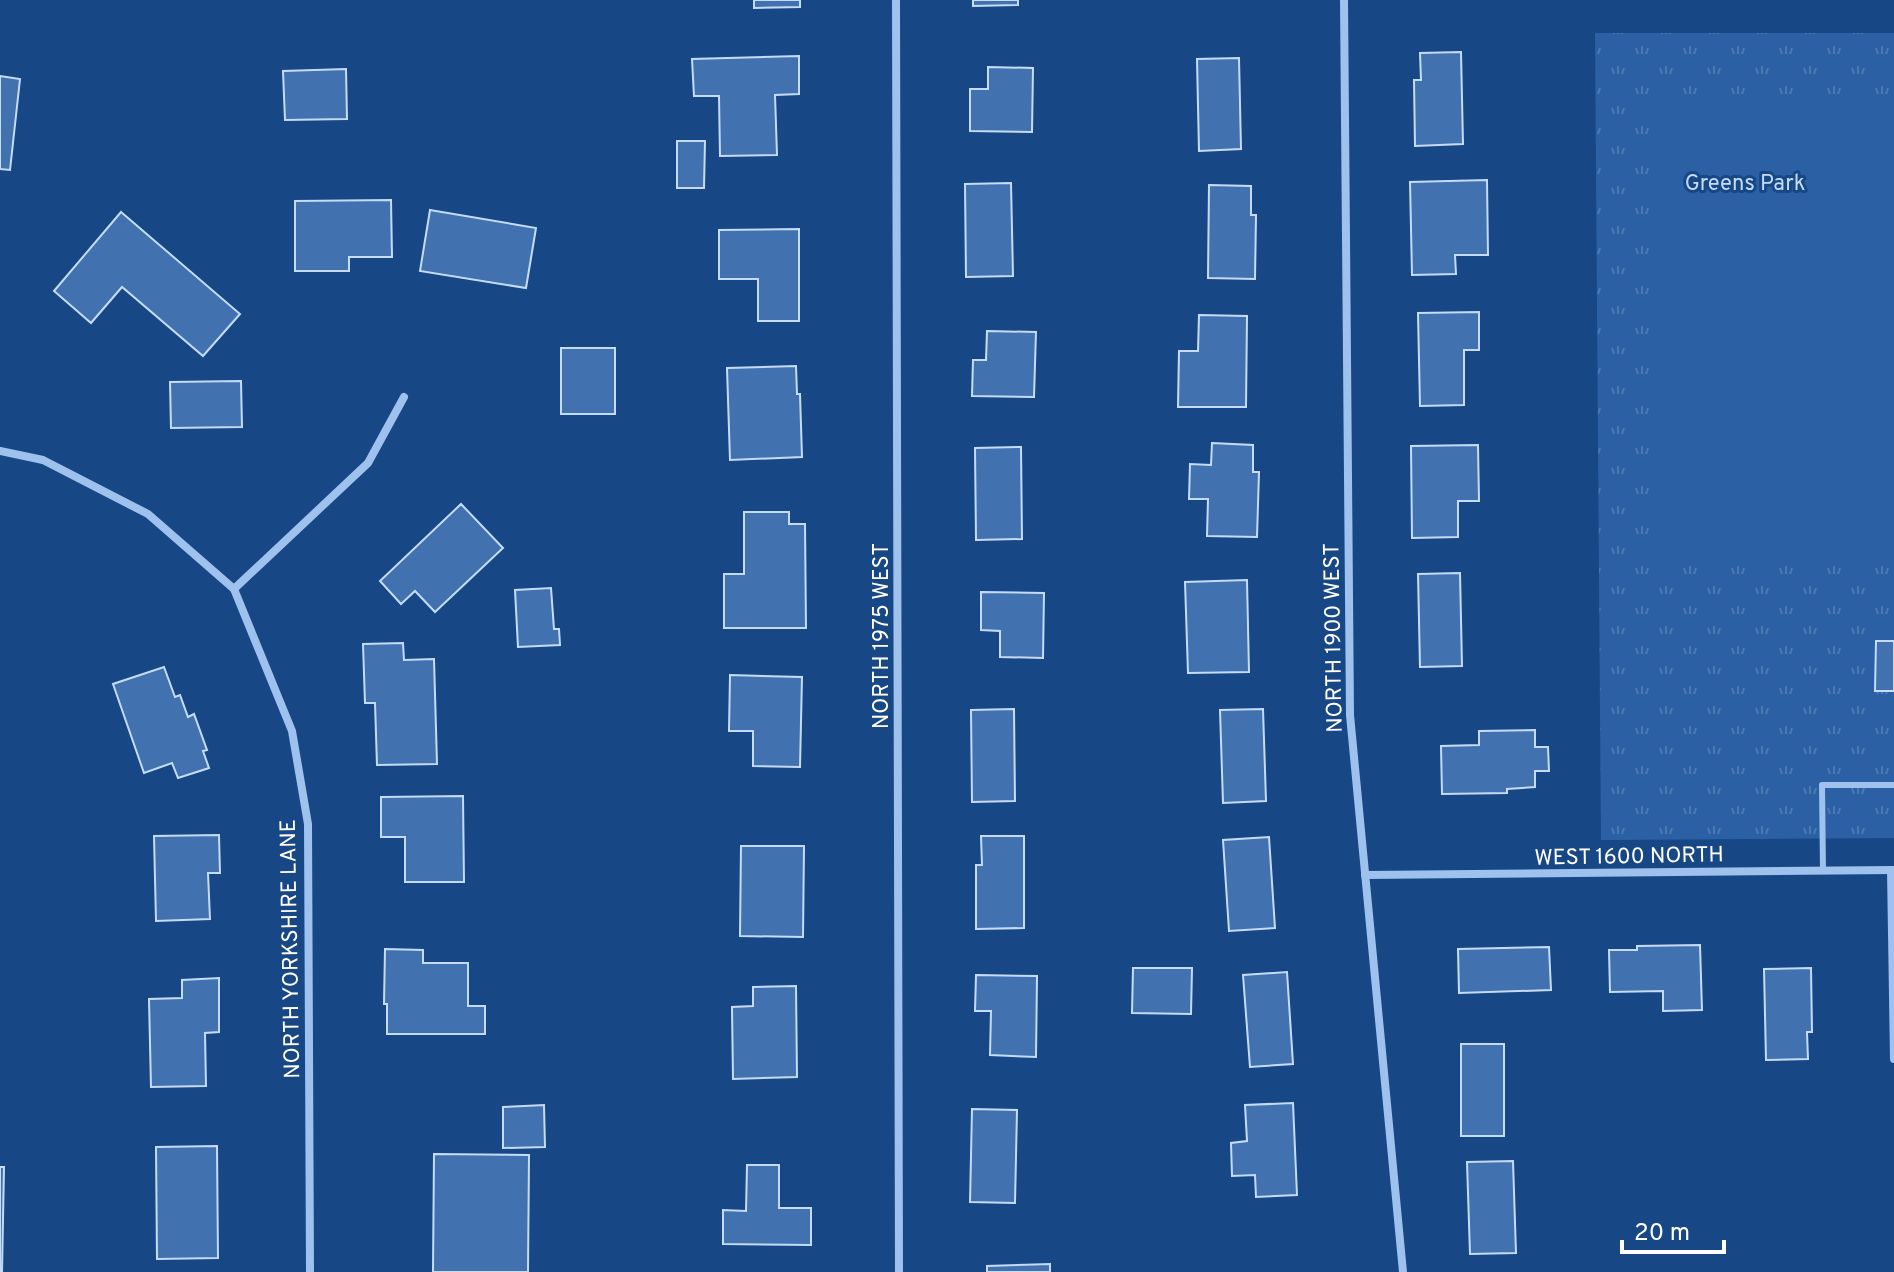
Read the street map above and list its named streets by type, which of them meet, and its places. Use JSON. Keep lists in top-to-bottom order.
{
  "streets": {
    "street": [
      "NORTH 1975 WEST",
      "NORTH 1900 WEST",
      "WEST 1600 NORTH",
      "NORTH YORKSHIRE LANE"
    ]
  },
  "crossings": [
    ["NORTH 1900 WEST", "WEST 1600 NORTH"]
  ],
  "parks": ["Greens Park"],
  "scale_bar": "20 m"
}
